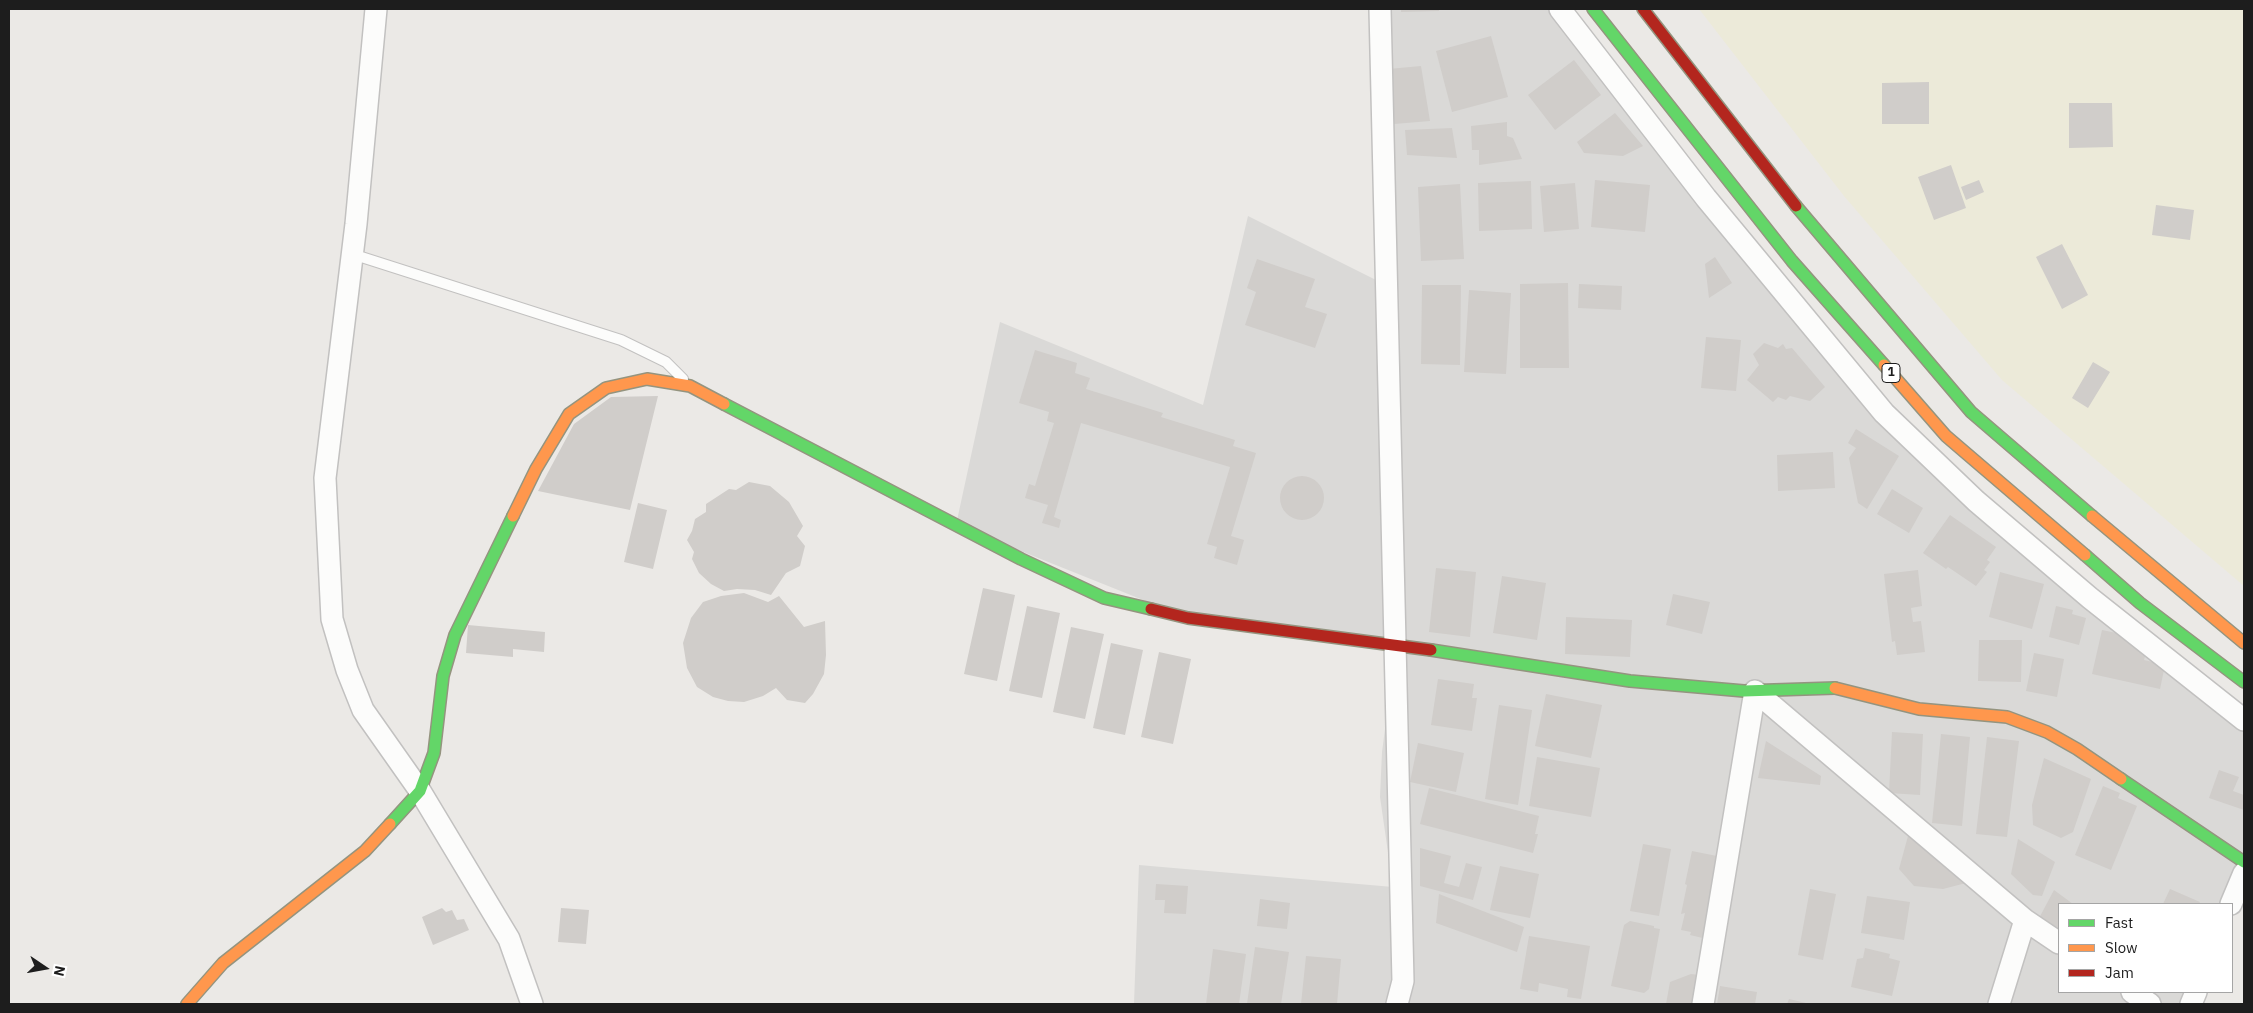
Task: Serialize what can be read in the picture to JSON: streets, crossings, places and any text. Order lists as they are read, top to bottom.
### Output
{
  "streets": {
    "street": ["1"]
  },
  "legend": ["Fast", "Slow", "Jam"],
  "north": "right"
}
